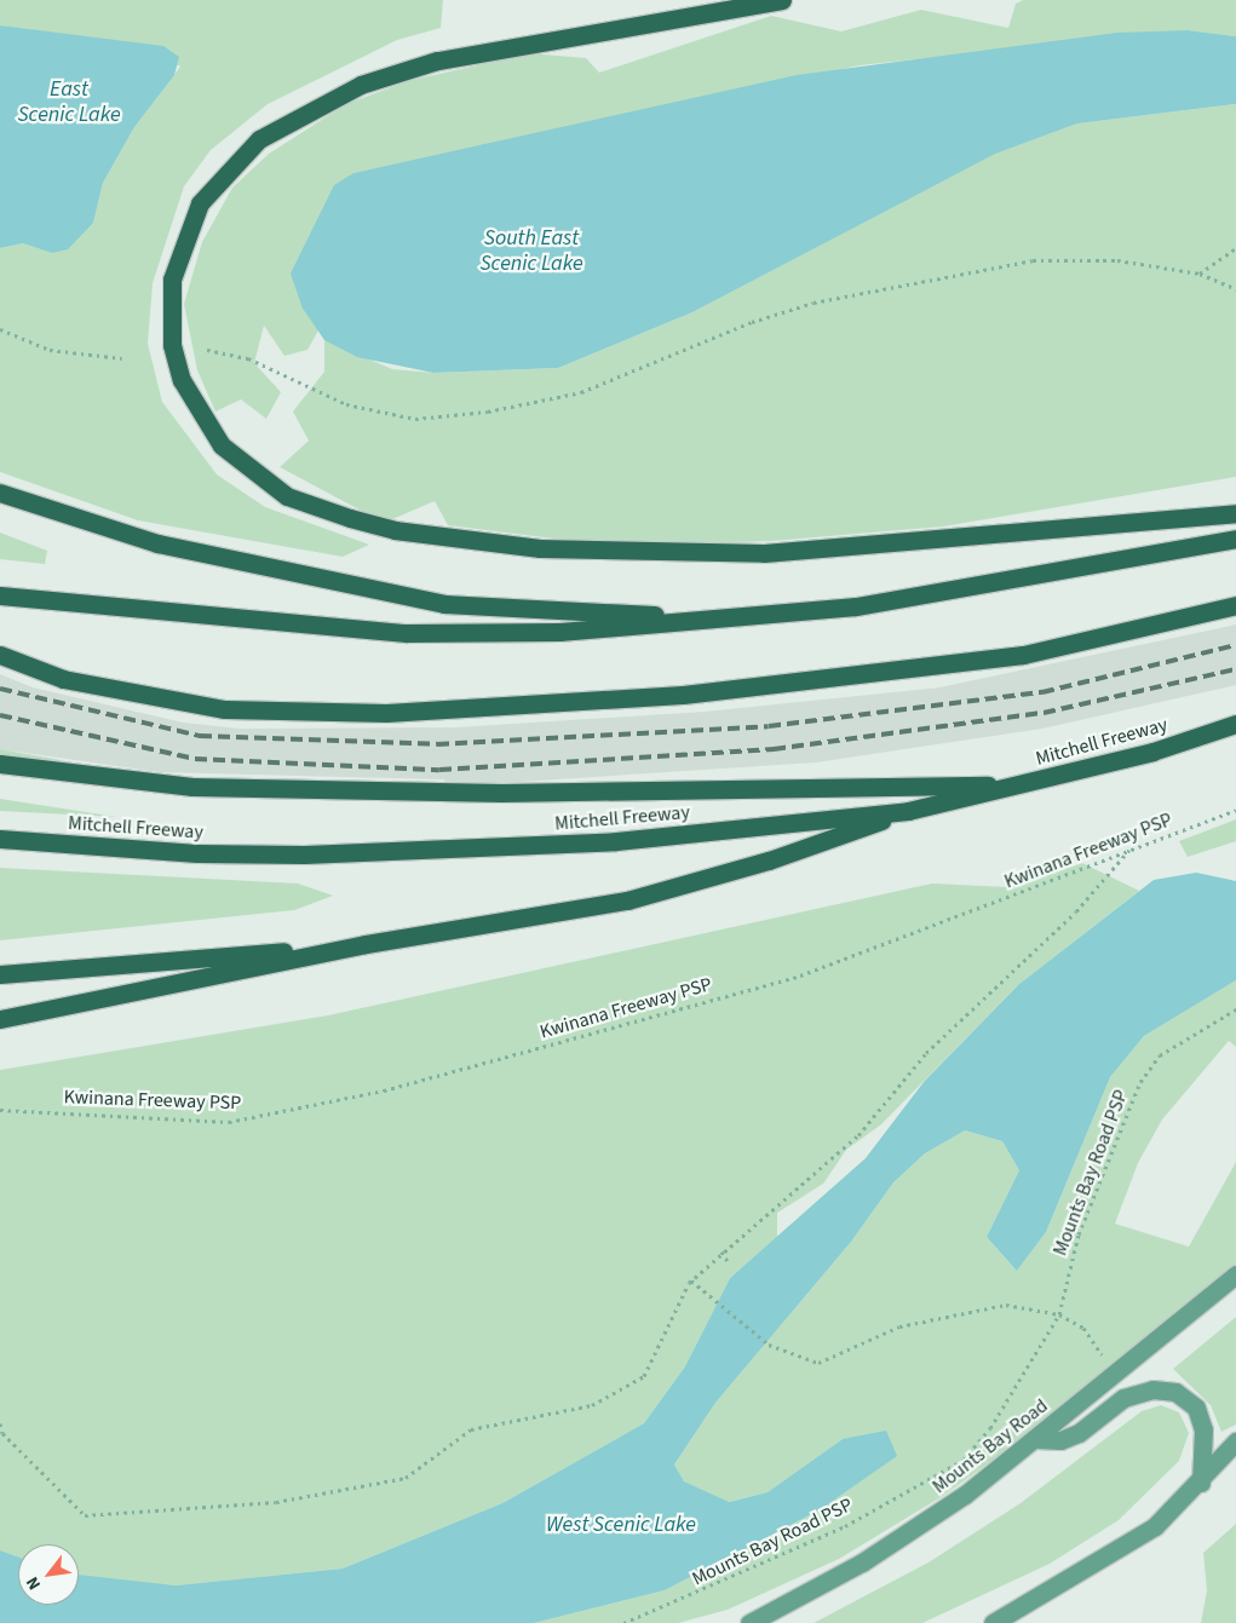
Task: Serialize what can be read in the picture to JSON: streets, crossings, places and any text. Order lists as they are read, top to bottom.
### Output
{
  "streets": {
    "highway": ["Mitchell Freeway"],
    "main road": ["Mounts Bay Road"],
    "path": ["Kwinana Freeway PSP", "Mounts Bay Road PSP"]
  },
  "water": ["East Scenic Lake", "South East Scenic Lake", "West Scenic Lake"],
  "north": "bottom left"
}
